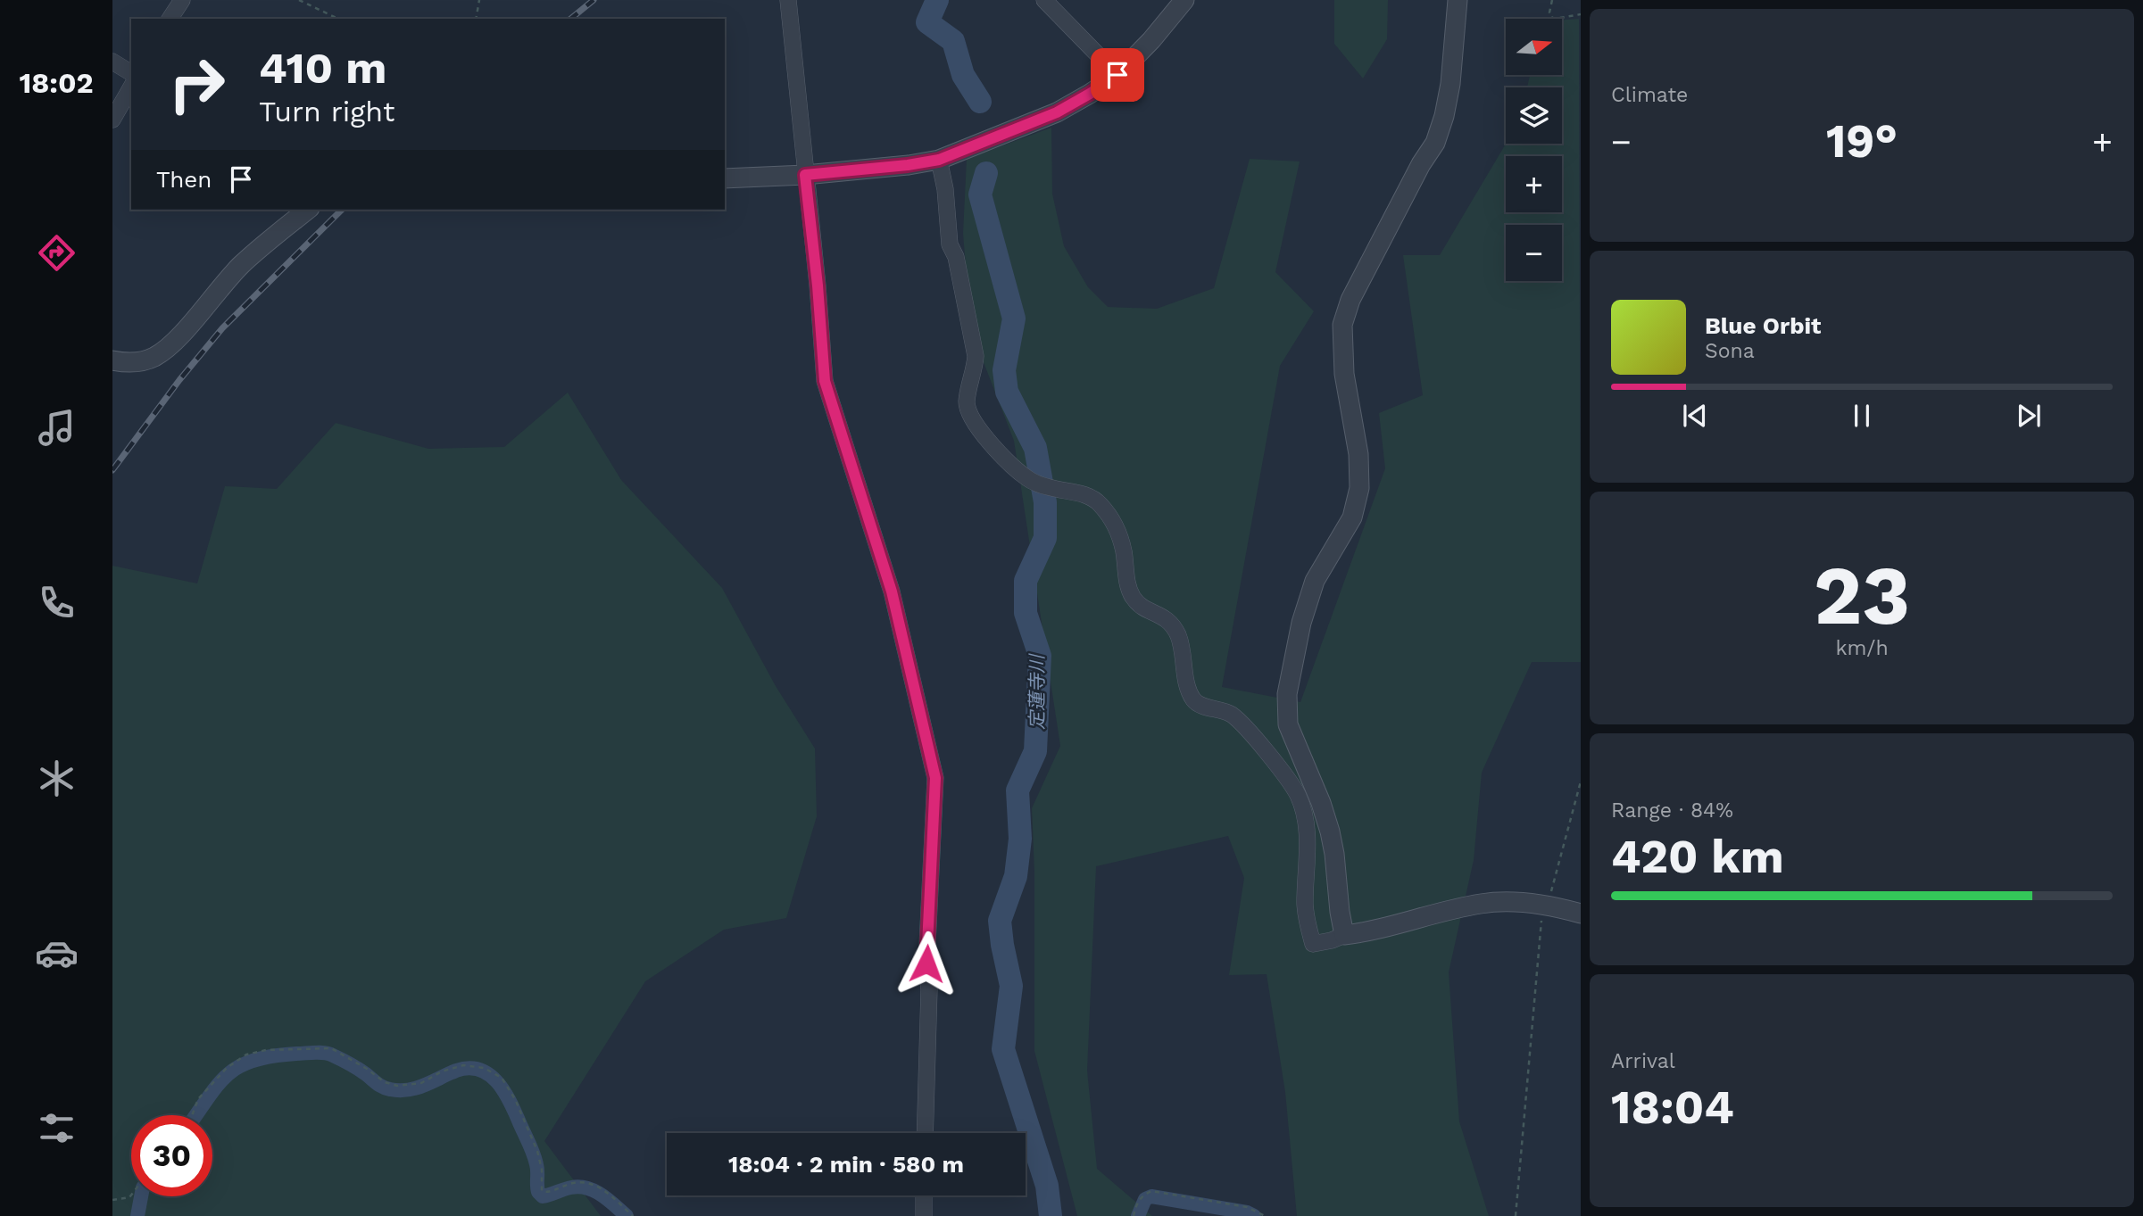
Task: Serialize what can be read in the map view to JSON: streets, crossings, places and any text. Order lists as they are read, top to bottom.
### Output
{
  "water": ["定蓮寺川"],
  "north": "right",
  "page": {
    "tabs": "18:02",
    "tile": [
      "Climate",
      ["23", "km/h"],
      ["Range · 84%", "420 km"],
      ["Arrival", "18:04"]
    ],
    "map_buttons": ["+", "−"],
    "turn": ["410 m", "Turn right"],
    "heat": ["−", "19°", "+"],
    "then": "Then",
    "song": ["Blue Orbit", "Sona"],
    "limit": "30",
    "trip": "18:04 · 2 min · 580 m"
  }
}
